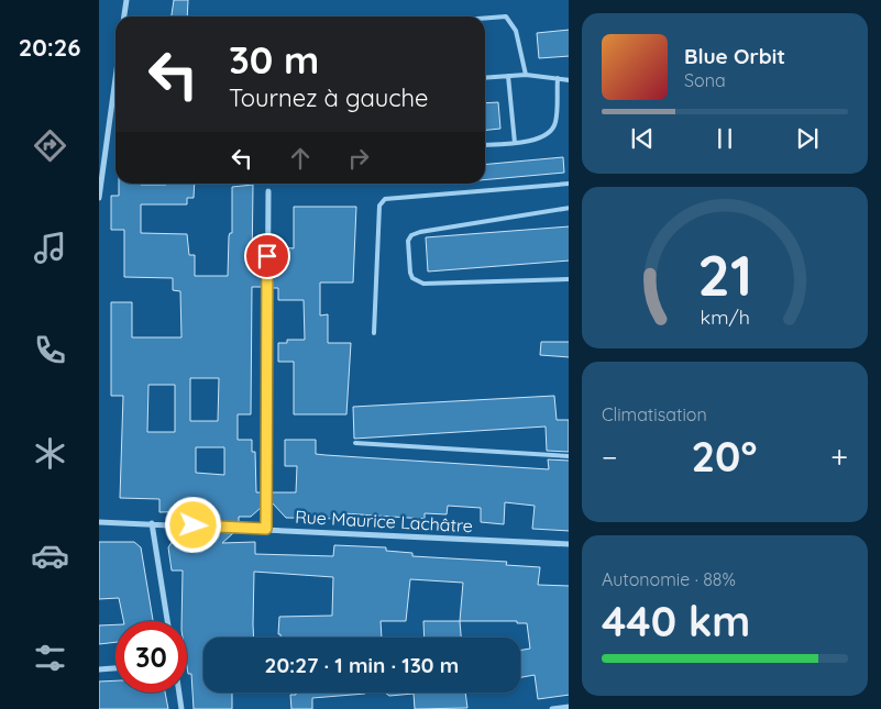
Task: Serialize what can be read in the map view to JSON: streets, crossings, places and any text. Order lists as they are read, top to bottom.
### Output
{
  "streets": {
    "street": ["Rue Maurice Lachâtre"]
  },
  "page": {
    "tabs": "20:26",
    "turn": ["30 m", "Tournez à gauche"],
    "song": ["Blue Orbit", "Sona"],
    "tile": [
      "Climatisation",
      ["Autonomie · 88%", "440 km"]
    ],
    "heat": ["−", "20°", "+"],
    "limit": "30",
    "trip": "20:27 · 1 min · 130 m",
    "gauge": ["21", "km/h"]
  }
}
